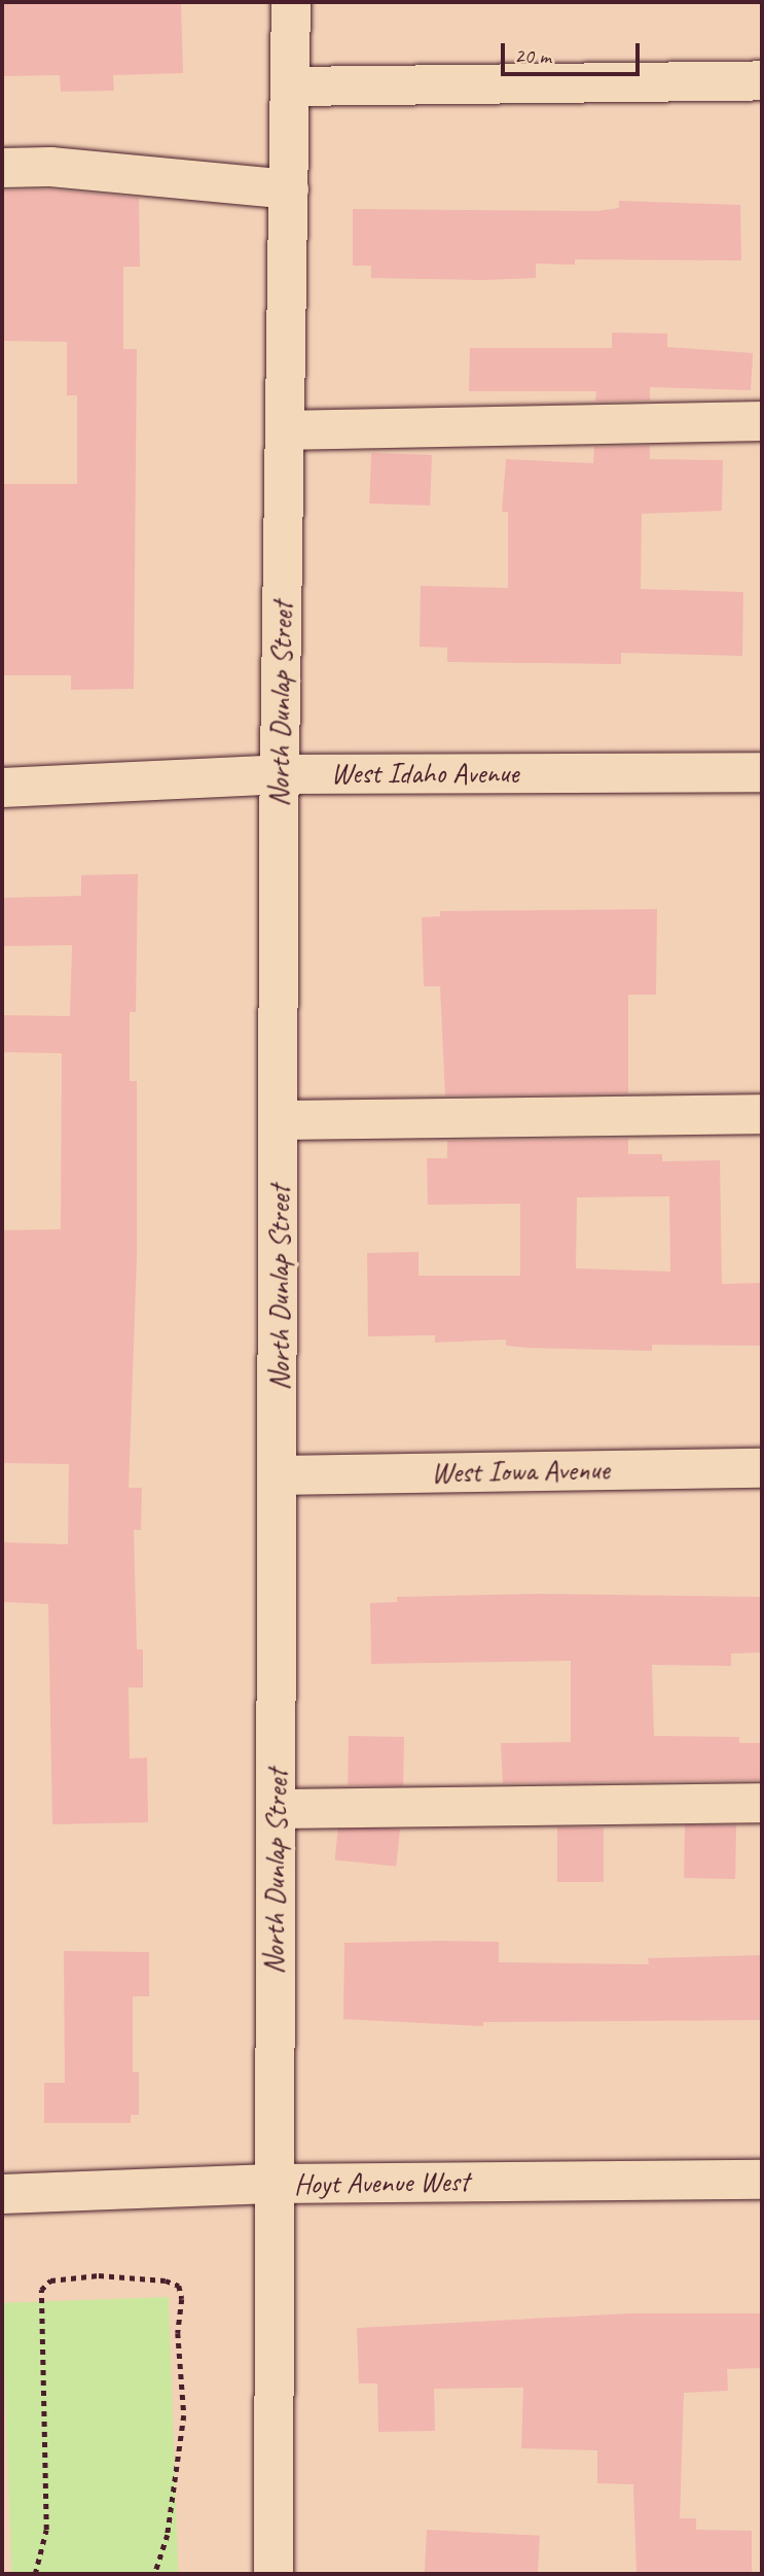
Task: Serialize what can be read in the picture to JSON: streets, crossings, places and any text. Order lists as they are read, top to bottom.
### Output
{
  "streets": {
    "street": [
      "North Dunlap Street",
      "West Idaho Avenue",
      "West Iowa Avenue",
      "Hoyt Avenue West"
    ]
  },
  "crossings": [
    ["North Dunlap Street", "West Idaho Avenue"],
    ["North Dunlap Street", "West Iowa Avenue"],
    ["North Dunlap Street", "Hoyt Avenue West"]
  ],
  "scale_bar": "20 m"
}
